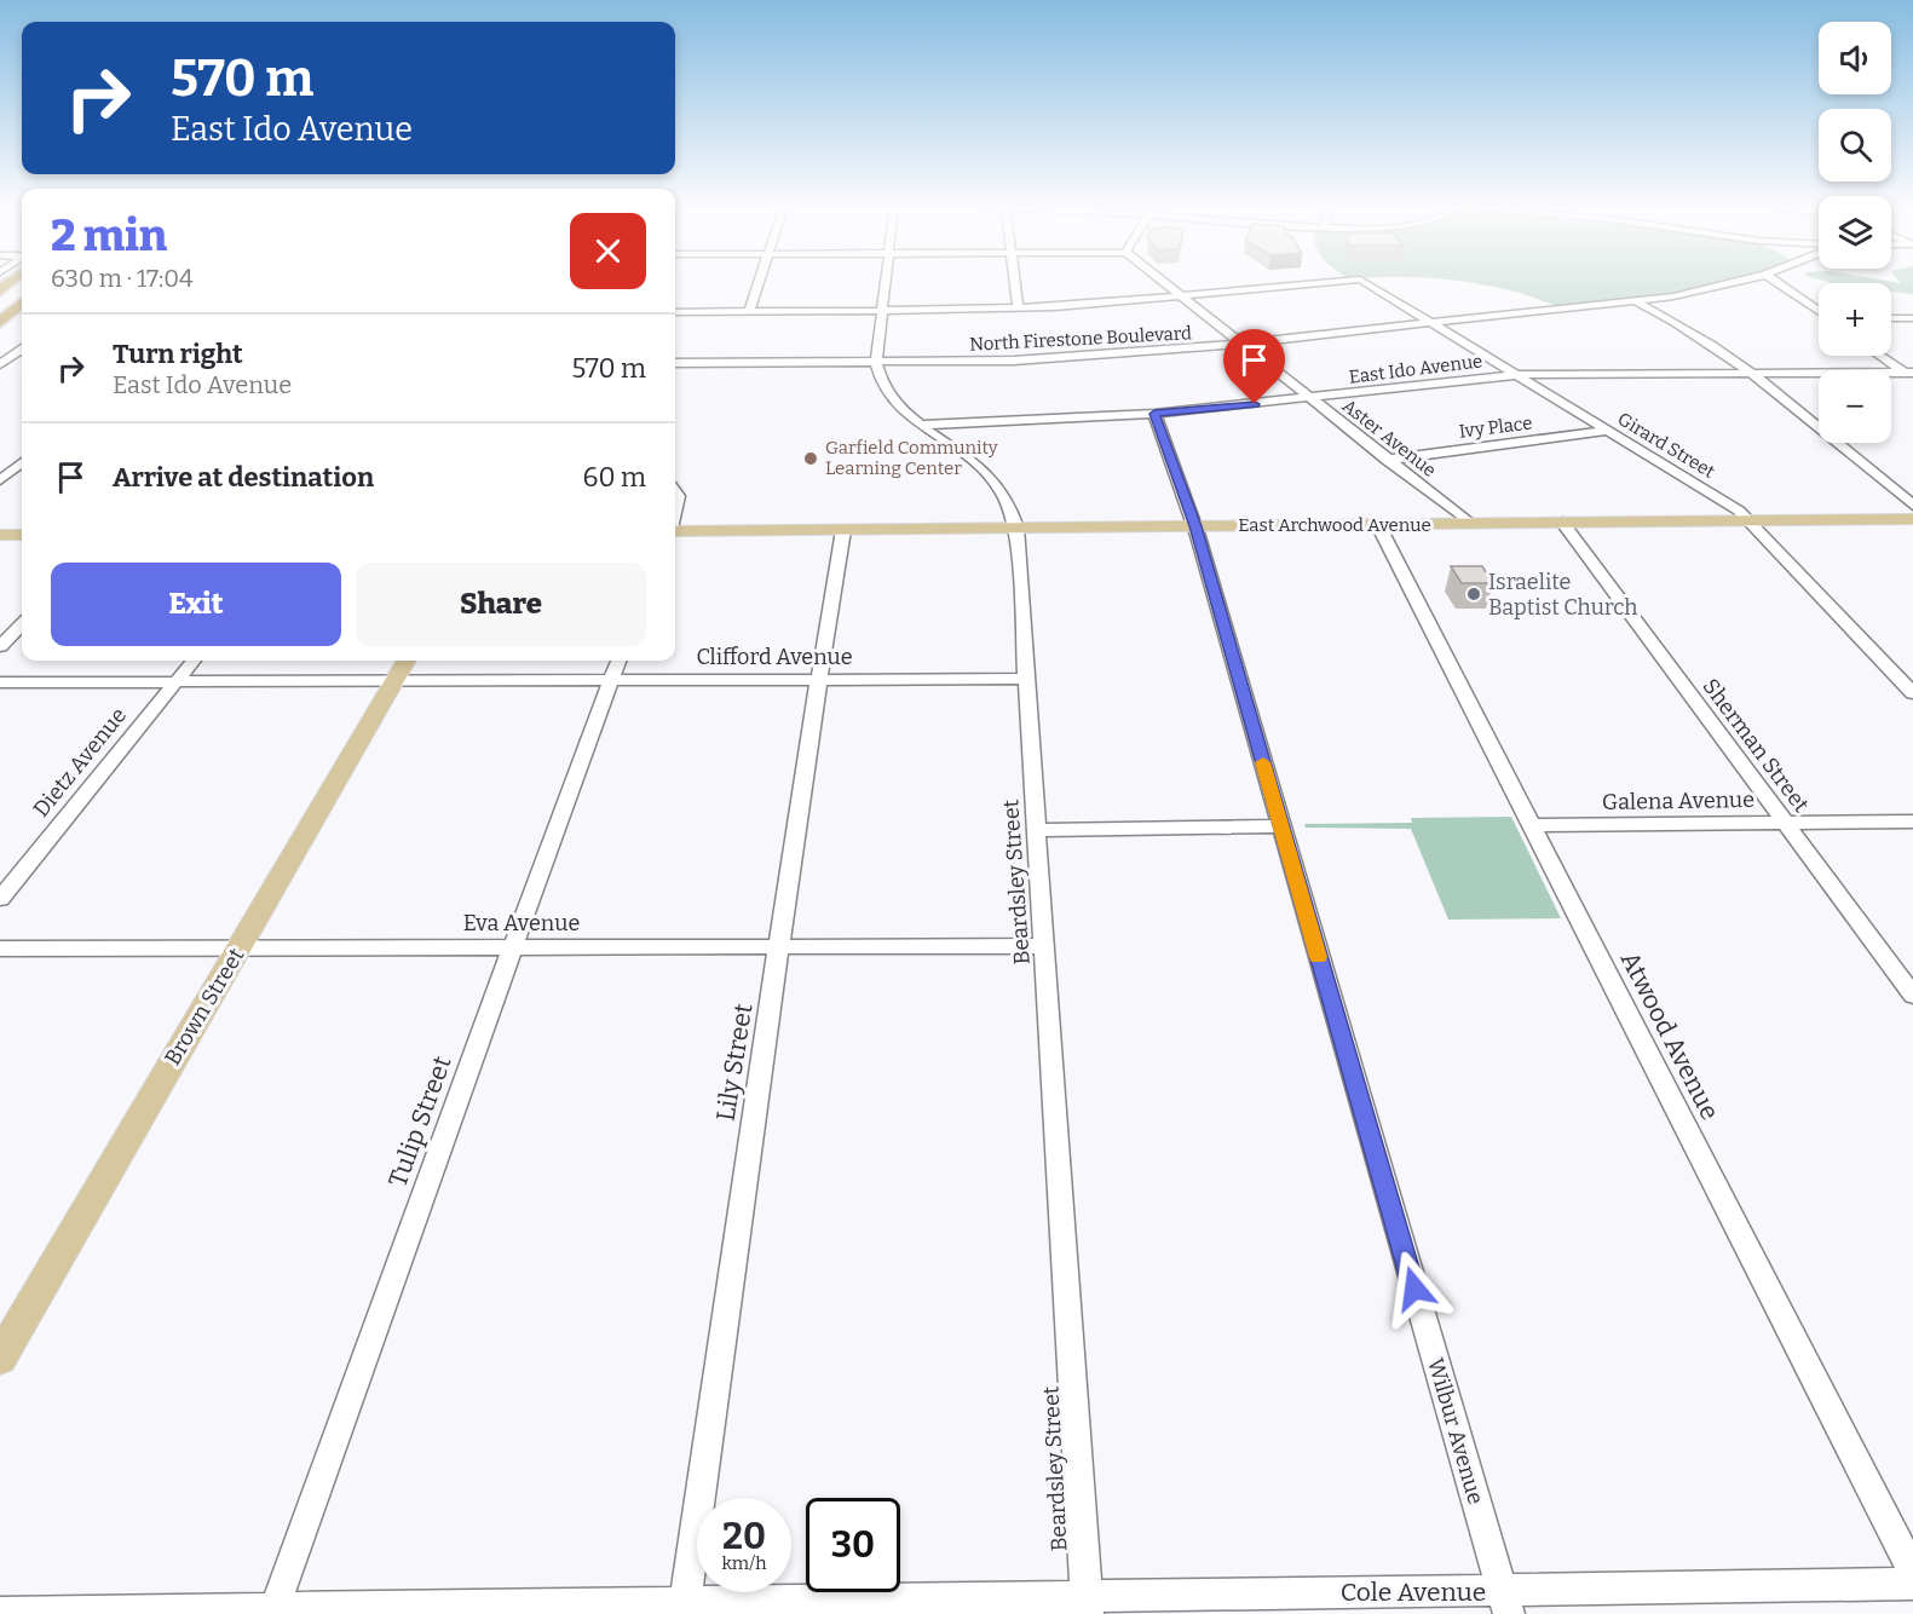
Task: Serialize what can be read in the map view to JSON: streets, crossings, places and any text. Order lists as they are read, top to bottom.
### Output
{
  "streets": {
    "main road": ["East Archwood Avenue", "Brown Street"],
    "street": [
      "North Firestone Boulevard",
      "East Ido Avenue",
      "Ivy Place",
      "Aster Avenue",
      "Girard Street",
      "Clifford Avenue",
      "Sherman Street",
      "Dietz Avenue",
      "Galena Avenue",
      "Beardsley Street",
      "Eva Avenue",
      "Atwood Avenue",
      "Lily Street",
      "Tulip Street",
      "Wilbur Avenue",
      "Cole Avenue"
    ]
  },
  "crossings": [
    ["North Firestone Boulevard", "Aster Avenue"],
    ["North Firestone Boulevard", "Girard Street"],
    ["North Firestone Boulevard", "Beardsley Street"],
    ["East Ido Avenue", "Aster Avenue"],
    ["East Ido Avenue", "Girard Street"],
    ["East Ido Avenue", "Beardsley Street"],
    ["East Ido Avenue", "Wilbur Avenue"],
    ["Ivy Place", "Aster Avenue"],
    ["Ivy Place", "Girard Street"],
    ["Aster Avenue", "Girard Street"],
    ["Aster Avenue", "East Archwood Avenue"],
    ["Girard Street", "East Archwood Avenue"],
    ["East Archwood Avenue", "Sherman Street"],
    ["East Archwood Avenue", "Beardsley Street"],
    ["East Archwood Avenue", "Atwood Avenue"],
    ["East Archwood Avenue", "Lily Street"],
    ["East Archwood Avenue", "Wilbur Avenue"],
    ["Clifford Avenue", "Dietz Avenue"],
    ["Clifford Avenue", "Beardsley Street"],
    ["Clifford Avenue", "Brown Street"],
    ["Clifford Avenue", "Lily Street"],
    ["Clifford Avenue", "Tulip Street"],
    ["Sherman Street", "Galena Avenue"],
    ["Galena Avenue", "Atwood Avenue"],
    ["Beardsley Street", "Eva Avenue"],
    ["Beardsley Street", "Cole Avenue"],
    ["Eva Avenue", "Brown Street"],
    ["Eva Avenue", "Lily Street"],
    ["Eva Avenue", "Tulip Street"],
    ["Lily Street", "Cole Avenue"],
    ["Tulip Street", "Cole Avenue"],
    ["Wilbur Avenue", "Cole Avenue"]
  ],
  "places": ["Garfield Community Learning Center", "Israelite Baptist Church"],
  "page": {
    "map_buttons": ["+", "−"],
    "turn": ["570 m", "East Ido Avenue"],
    "heading": ["2 min", "630 m · 17:04"],
    "list": [
      {
        "name": "Turn right",
        "note": "East Ido Avenue",
        "value": "570 m"
      },
      {
        "name": "Arrive at destination",
        "value": "60 m"
      }
    ],
    "buttons": ["Exit", "Share"],
    "speed": "20 km/h",
    "limit": "30"
  }
}
